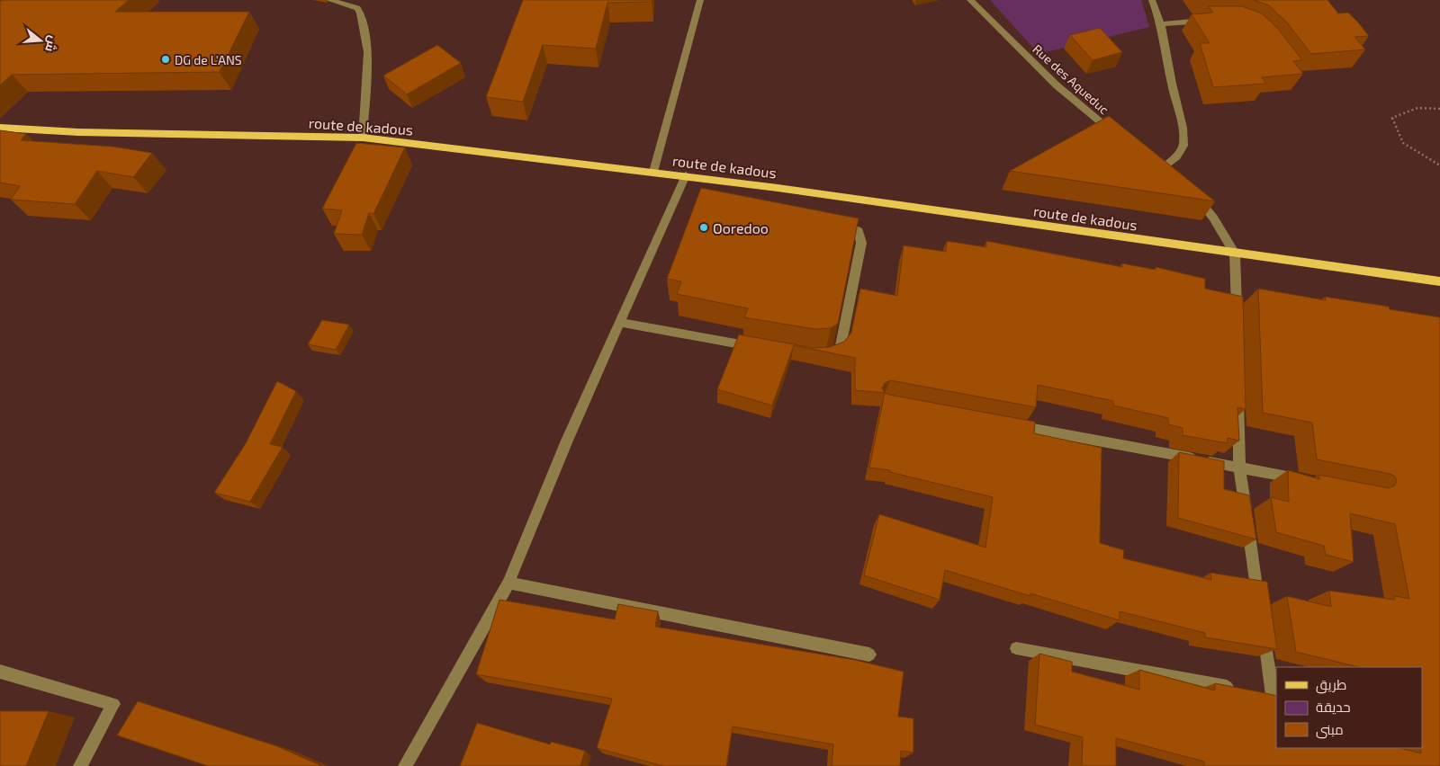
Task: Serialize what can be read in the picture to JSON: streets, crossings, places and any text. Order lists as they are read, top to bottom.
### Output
{
  "streets": {
    "main road": ["route de kadous"],
    "street": ["Rue des Aqueduc"]
  },
  "places": ["DG de L'ANS", "Ooredoo"],
  "legend": ["طريق", "حديقة", "مبنى"],
  "north": "right"
}
